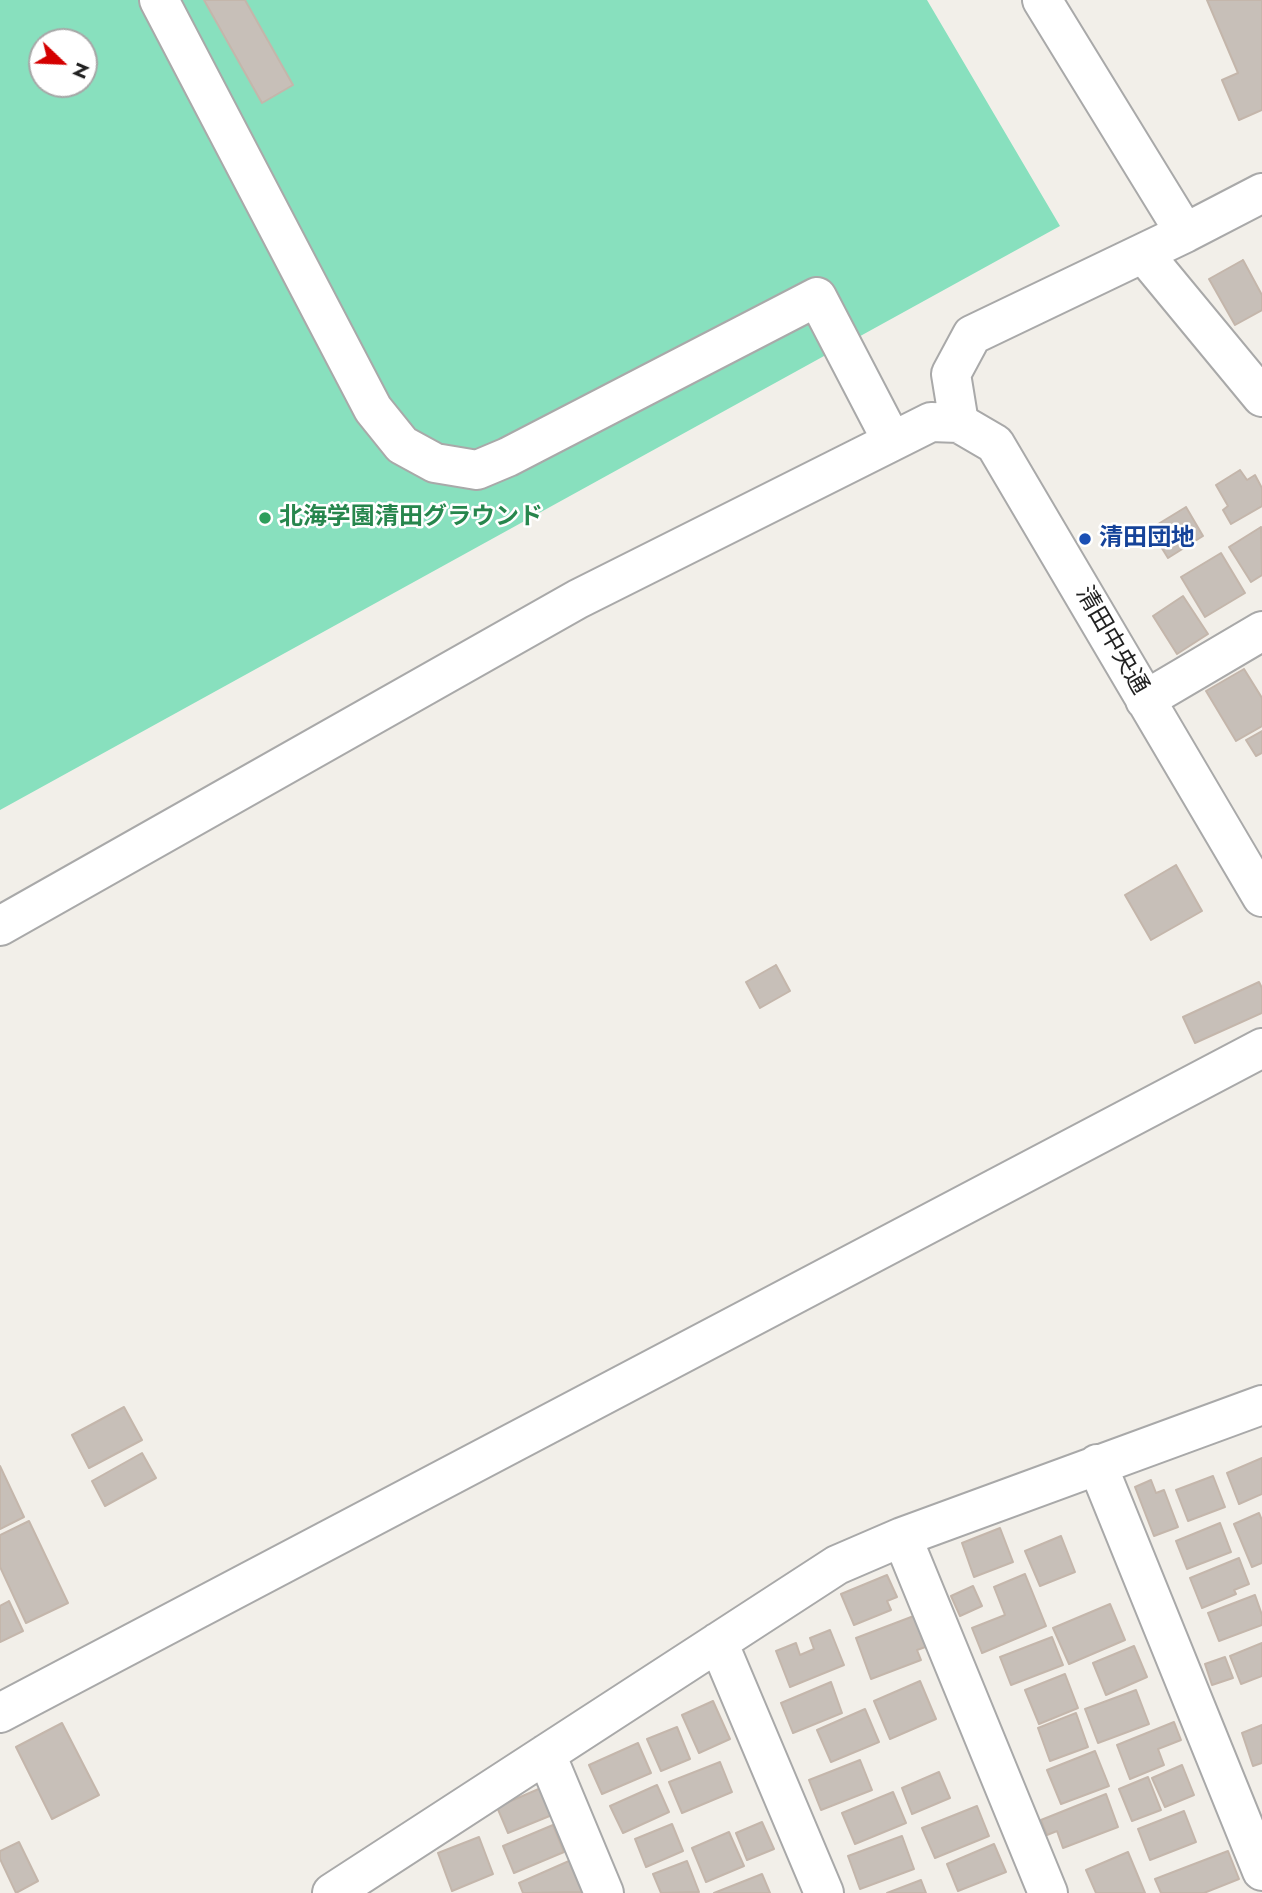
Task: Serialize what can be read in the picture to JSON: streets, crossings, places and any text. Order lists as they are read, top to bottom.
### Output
{
  "streets": {
    "street": ["清田中央通"]
  },
  "places": ["北海学園清田グラウンド", "清田団地"],
  "north": "bottom right"
}
